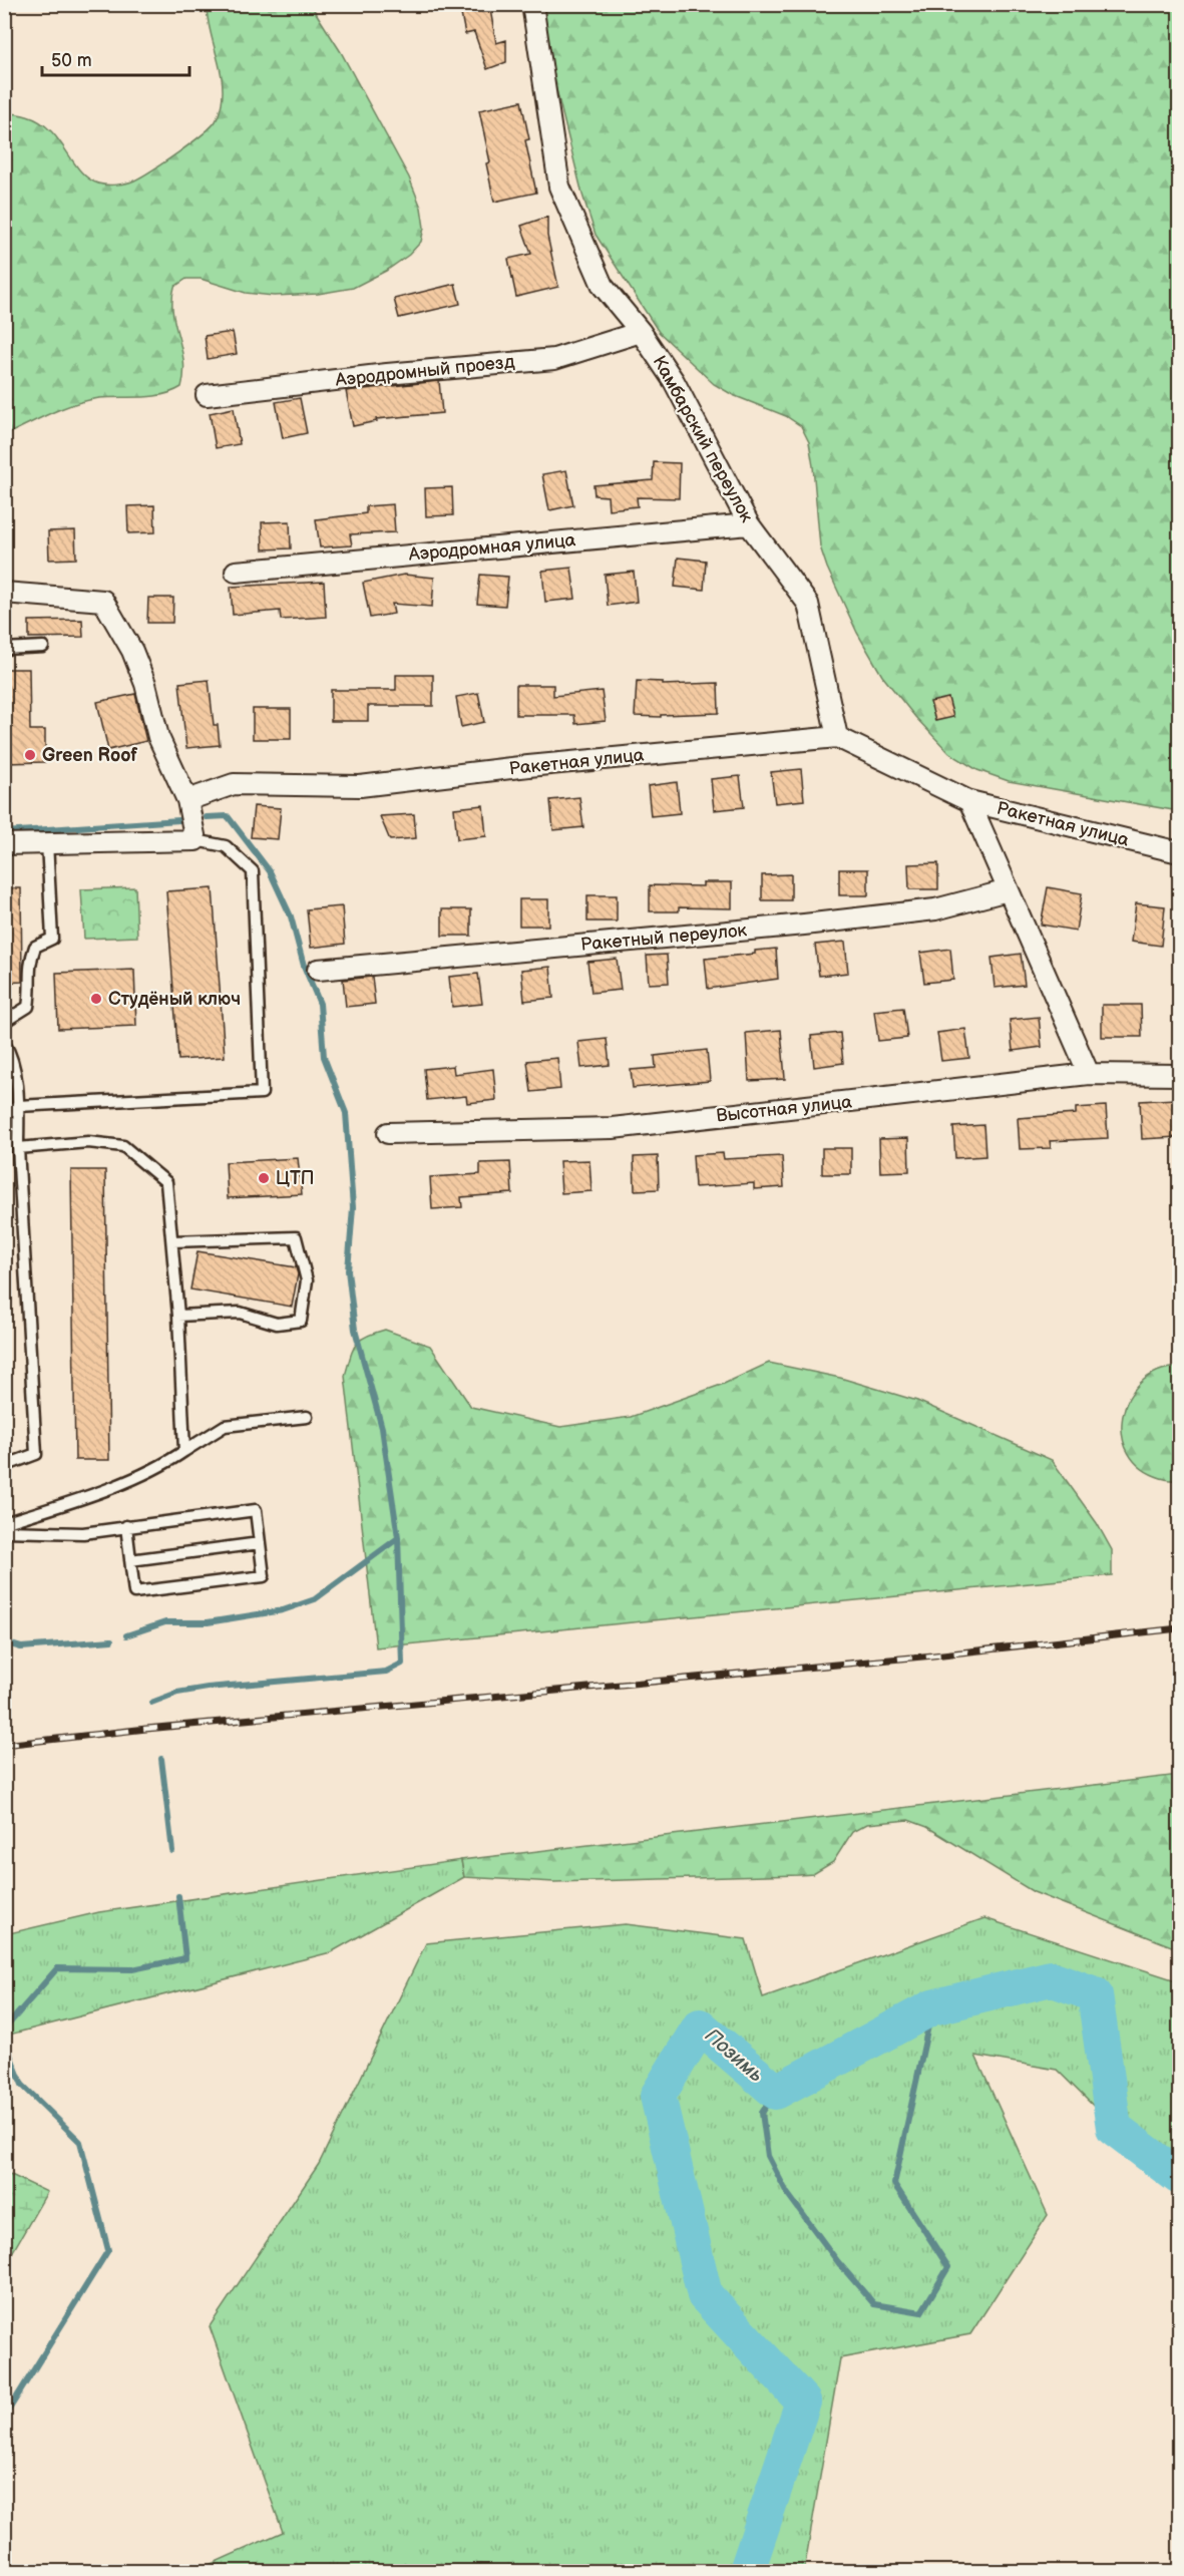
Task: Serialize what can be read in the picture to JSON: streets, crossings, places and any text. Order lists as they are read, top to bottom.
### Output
{
  "streets": {
    "street": [
      "Аэродромный проезд",
      "Камбарский переулок",
      "Аэродромная улица",
      "Ракетная улица",
      "Ракетный переулок",
      "Высотная улица"
    ]
  },
  "crossings": [
    ["Аэродромный проезд", "Камбарский переулок"],
    ["Камбарский переулок", "Аэродромная улица"],
    ["Камбарский переулок", "Ракетная улица"]
  ],
  "water": ["Позимь"],
  "places": ["Green Roof", "Студёный ключ", "ЦТП"],
  "scale_bar": "50 m"
}
